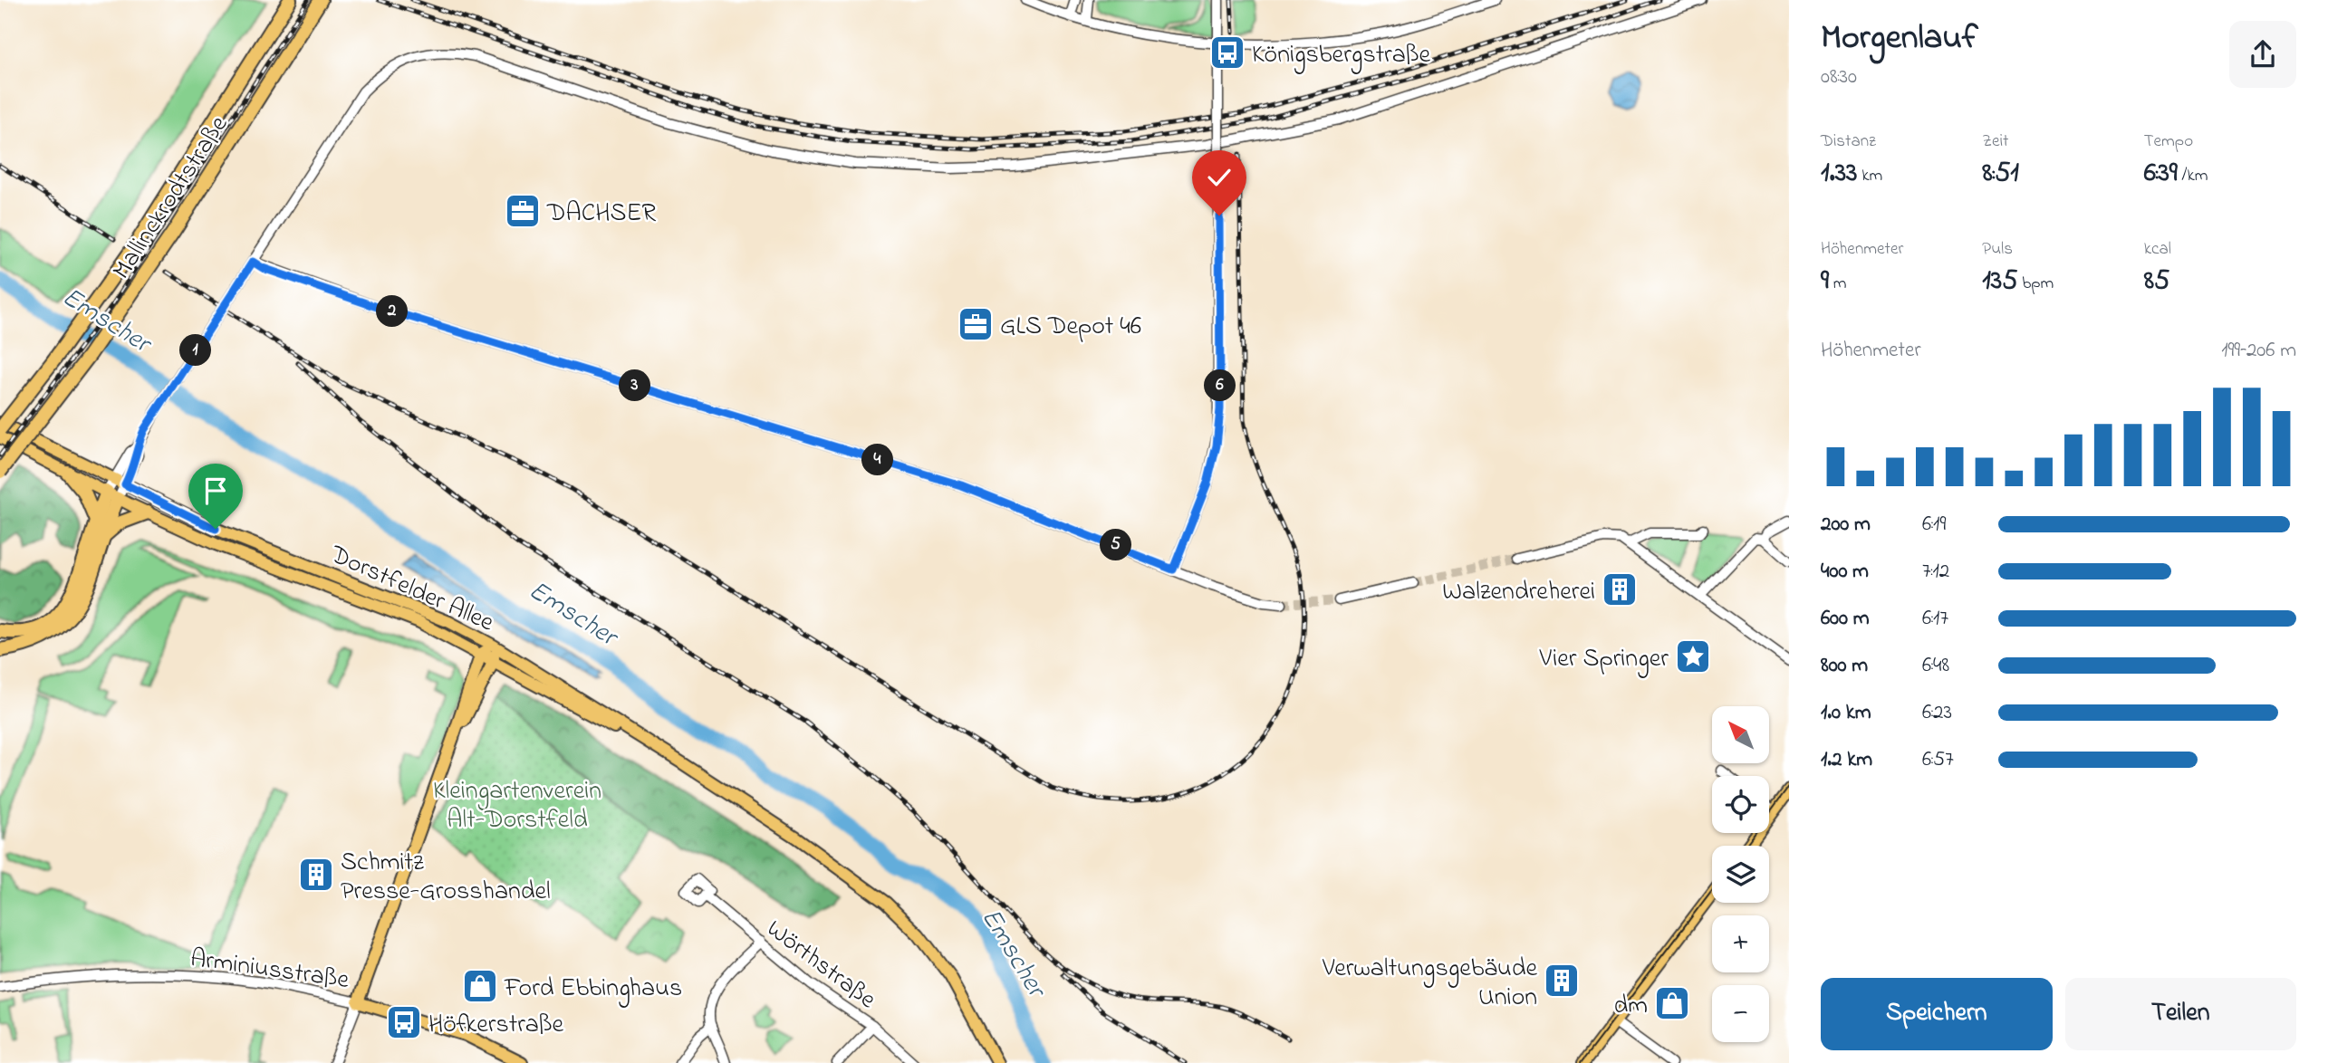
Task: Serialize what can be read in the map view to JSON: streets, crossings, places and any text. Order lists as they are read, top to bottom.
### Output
{
  "streets": {
    "highway": ["Mallinckrodtstraße"],
    "main road": ["Dorstfelder Allee", "Arminiusstraße"],
    "street": ["Wörthstraße"]
  },
  "water": ["Emscher"],
  "parks": ["Kleingartenverein Alt-Dorstfeld"],
  "places": {
    "bus stop": ["Königsbergstraße", "Höfkerstraße"],
    "office": ["DACHSER", "GLS Depot 46"],
    "building": ["Walzendreherei", "Schmitz Presse-Grosshandel", "Verwaltungsgebäude Union"],
    "place": ["Vier Springer"],
    "shop": ["Ford Ebbinghaus", "dm"]
  },
  "north": "top left",
  "page": {
    "heading": ["Morgenlauf", "08:30"],
    "stats": [
      ["Distanz", "1.33 km"],
      ["Zeit", "8:51"],
      ["Tempo", "6:39 /km"],
      ["Höhenmeter", "9 m"],
      ["Puls", "135 bpm"],
      ["kcal", "85"]
    ],
    "pins": [
      "2",
      "1",
      "3",
      "6",
      "4",
      "5"
    ],
    "chart": ["Höhenmeter", "199–206 m"],
    "list": [
      {
        "name": "200 m",
        "note": "6:19"
      },
      {
        "name": "400 m",
        "note": "7:12"
      },
      {
        "name": "600 m",
        "note": "6:17"
      },
      {
        "name": "800 m",
        "note": "6:48"
      },
      {
        "name": "1.0 km",
        "note": "6:23"
      },
      {
        "name": "1.2 km",
        "note": "6:57"
      }
    ],
    "map_buttons": ["+", "−"],
    "buttons": ["Speichern", "Teilen"]
  }
}
